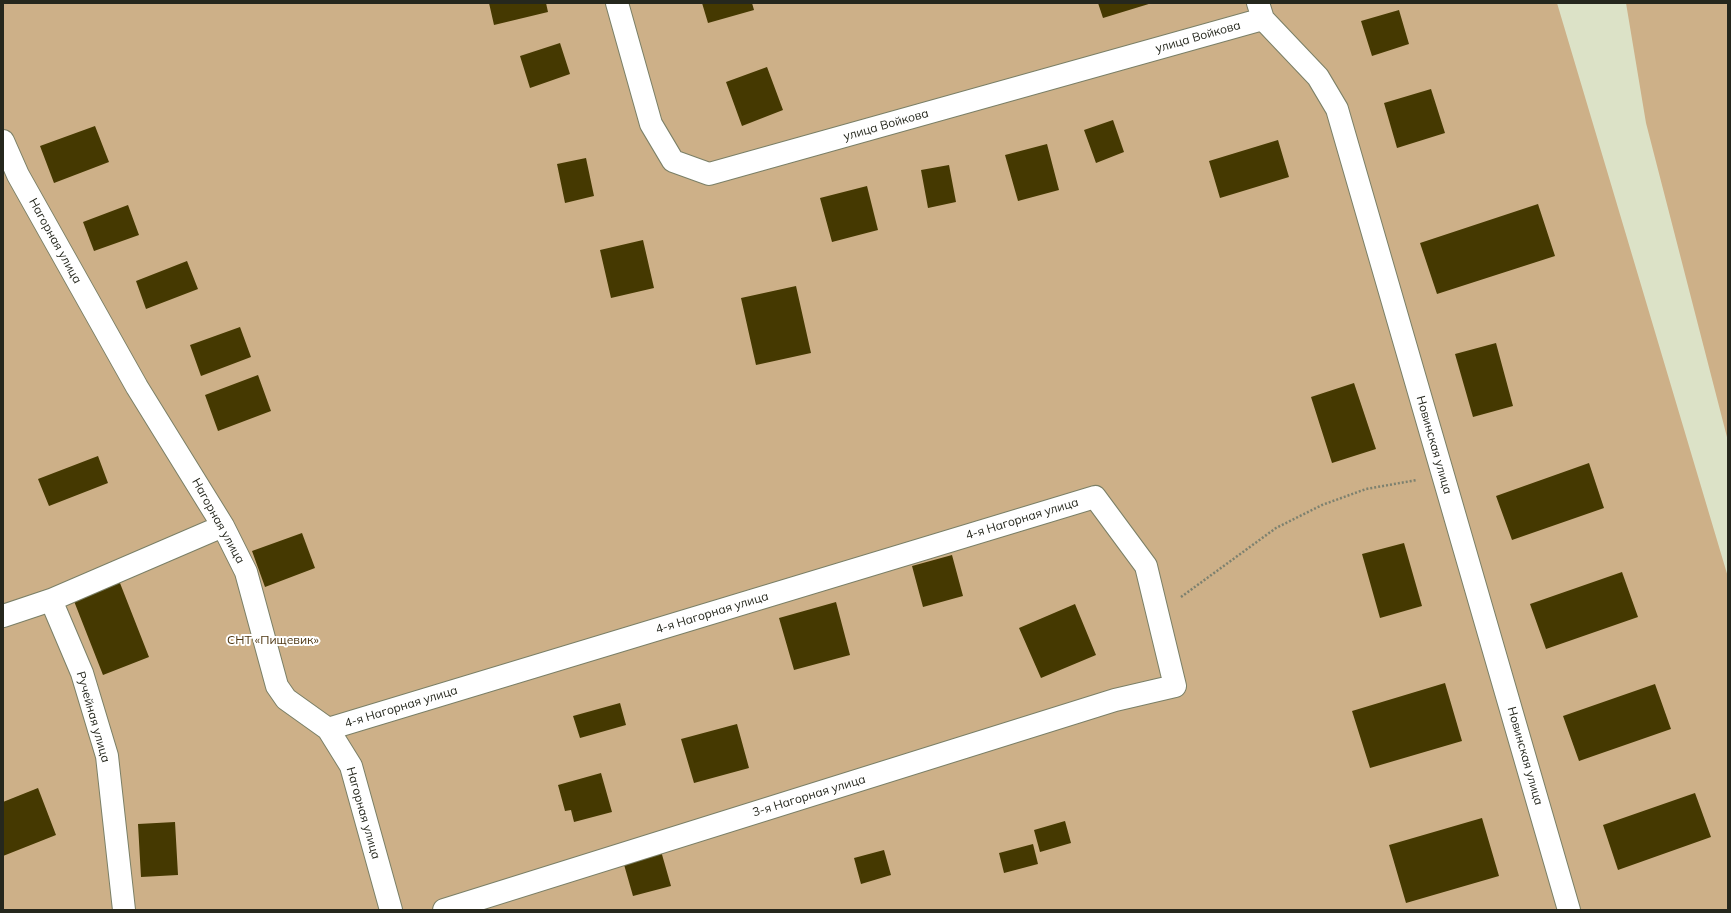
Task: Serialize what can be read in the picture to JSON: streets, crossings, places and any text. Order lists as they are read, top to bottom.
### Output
{
  "streets": {
    "street": [
      "улица Войкова",
      "Нагорная улица",
      "Новинская улица",
      "4-я Нагорная улица",
      "Ручейная улица",
      "3-я Нагорная улица"
    ]
  },
  "crossings": [
    ["улица Войкова", "Новинская улица"],
    ["Нагорная улица", "4-я Нагорная улица"],
    ["4-я Нагорная улица", "3-я Нагорная улица"]
  ],
  "parks": ["СНТ «Пищевик»"]
}
